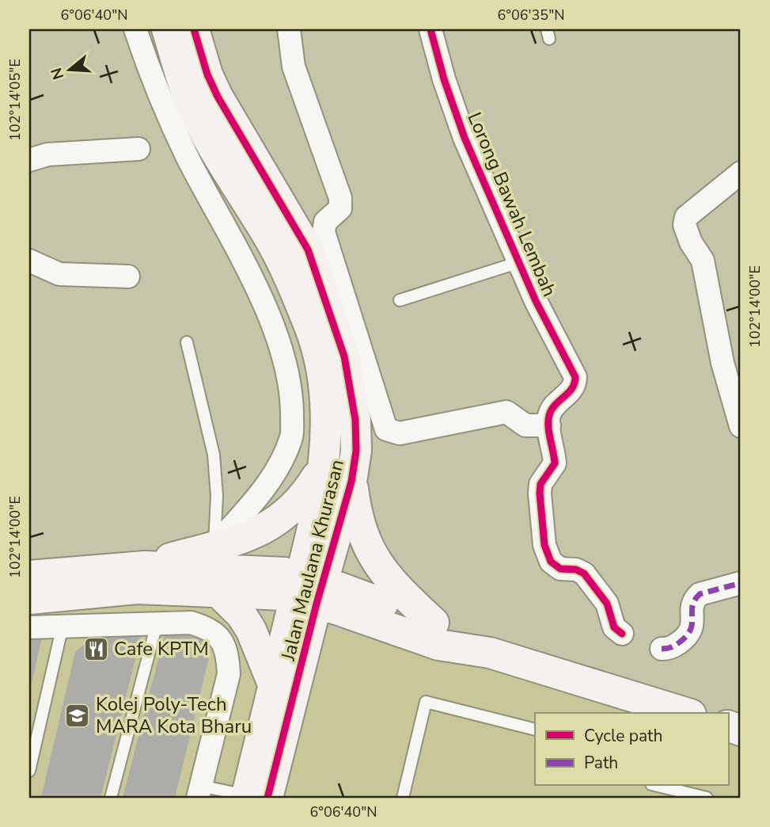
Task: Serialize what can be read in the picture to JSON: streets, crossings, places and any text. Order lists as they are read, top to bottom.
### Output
{
  "streets": {
    "street": ["Lorong Bawah Lembah", "Jalan Maulana Khurasan"]
  },
  "places": {
    "restaurant": ["Cafe KPTM"],
    "school or university": ["Kolej Poly-Tech MARA Kota Bharu"]
  },
  "legend": ["Cycle path", "Path"],
  "north": "left",
  "coordinates": [
    "6°06'40\"N",
    "6°06'35\"N",
    "102°14'05\"E",
    "102°14'00\"E"
  ]
}
